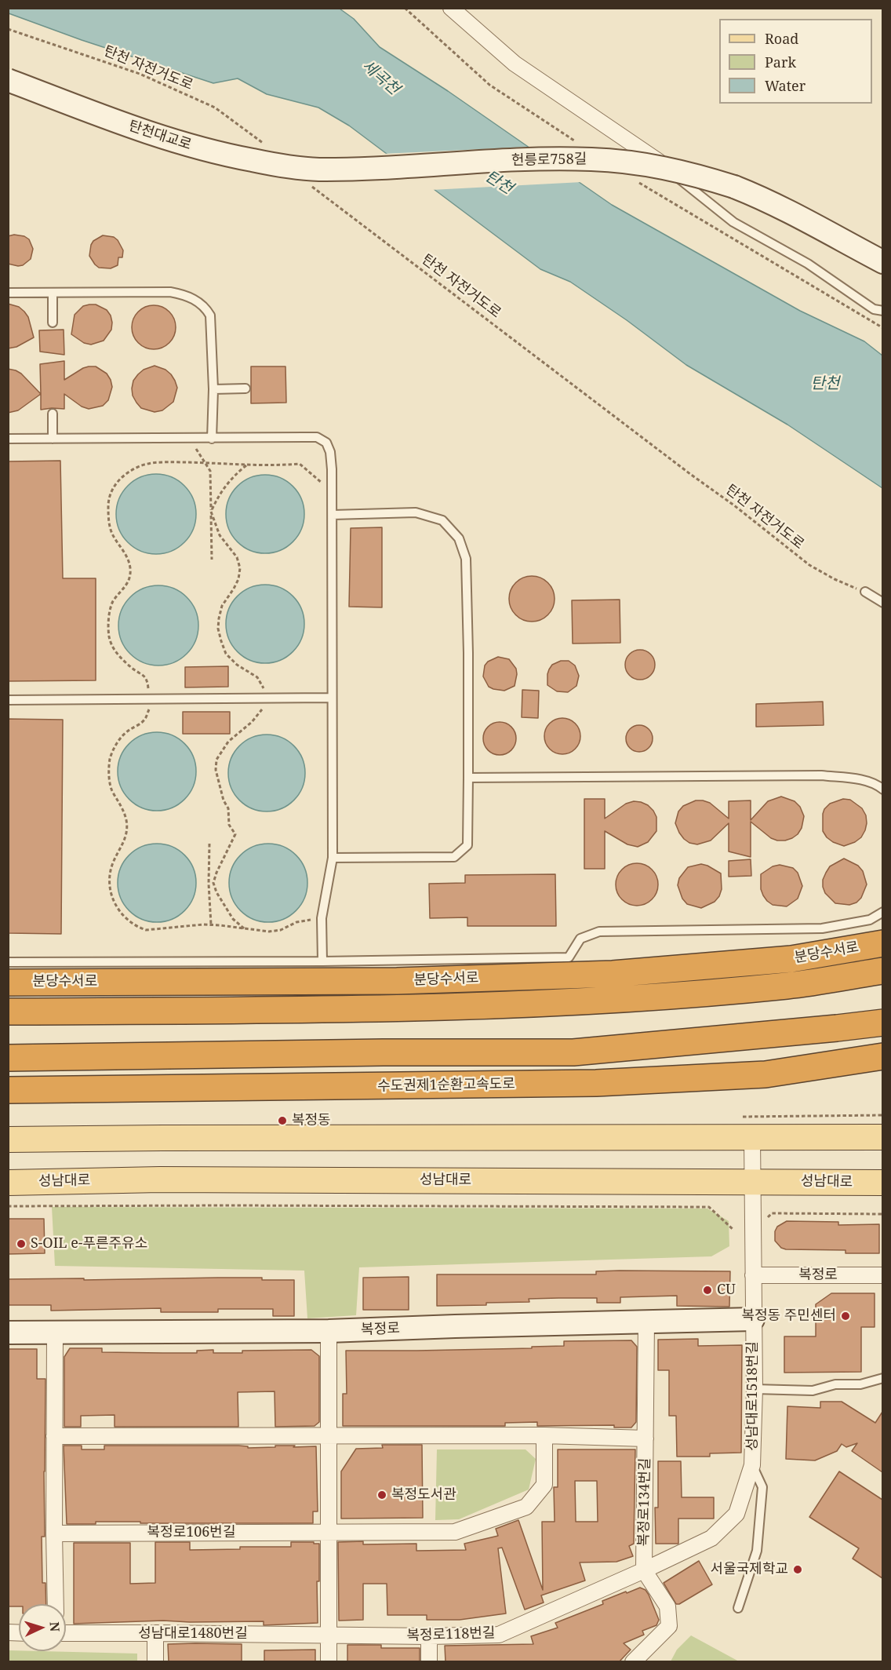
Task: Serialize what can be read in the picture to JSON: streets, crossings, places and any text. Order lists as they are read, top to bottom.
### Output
{
  "streets": {
    "highway": ["분당수서로", "수도권제1순환고속도로"],
    "main road": ["성남대로"],
    "street": [
      "탄천대교로",
      "헌릉로758길",
      "복정로",
      "성남대로1518번길",
      "복정로134번길",
      "복정로106번길",
      "성남대로1480번길",
      "복정로118번길"
    ],
    "path": ["탄천 자전거도로"]
  },
  "crossings": [
    ["탄천 자전거도로", "탄천대교로"],
    ["탄천 자전거도로", "헌릉로758길"],
    ["탄천대교로", "헌릉로758길"],
    ["성남대로", "성남대로1518번길"],
    ["복정로", "성남대로1518번길"],
    ["복정로", "복정로134번길"],
    ["성남대로1518번길", "복정로134번길"],
    ["성남대로1518번길", "복정로118번길"],
    ["복정로134번길", "복정로118번길"],
    ["성남대로1480번길", "복정로118번길"]
  ],
  "water": ["세곡천", "탄천"],
  "places": [
    "복정동",
    "S-OIL e-푸른주유소",
    "CU",
    "복정동 주민센터",
    "복정도서관",
    "서울국제학교"
  ],
  "legend": ["Road", "Park", "Water"],
  "north": "right"
}
